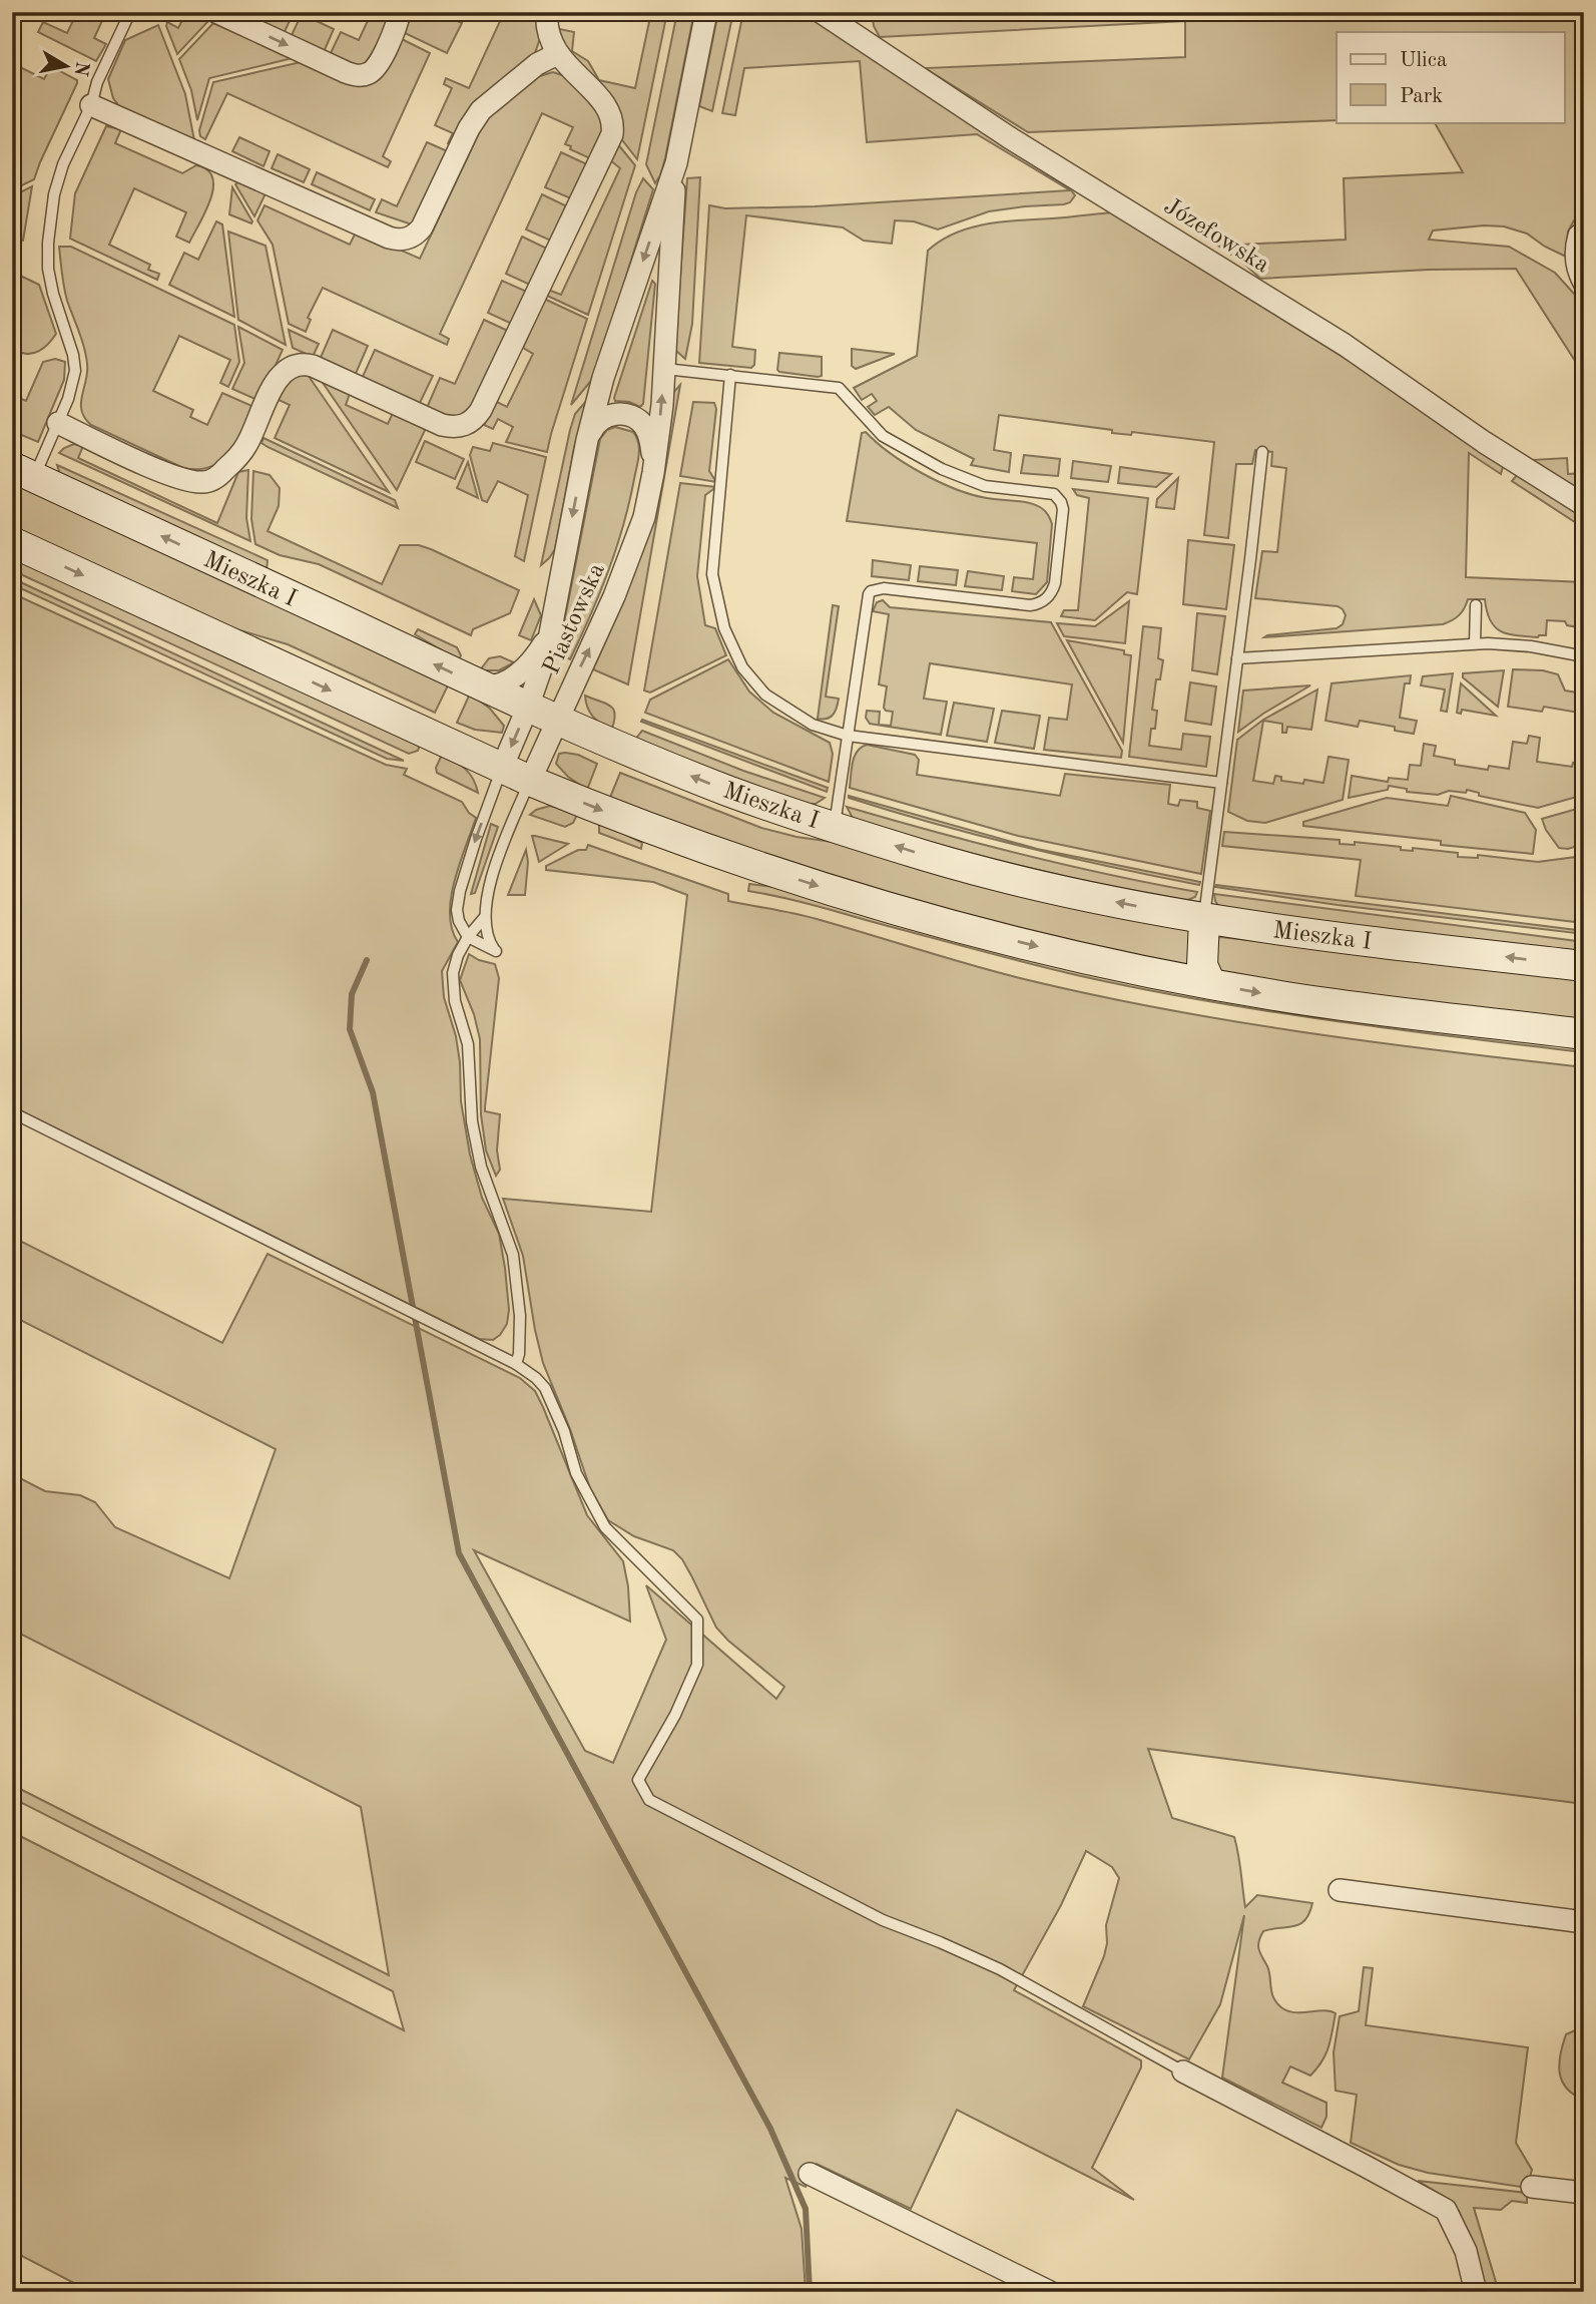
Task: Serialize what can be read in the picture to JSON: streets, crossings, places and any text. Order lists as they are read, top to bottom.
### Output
{
  "streets": {
    "street": ["Józefowska", "Mieszka I", "Piastowska"]
  },
  "crossings": [
    ["Mieszka I", "Piastowska"]
  ],
  "legend": ["Ulica", "Park"],
  "north": "right"
}
